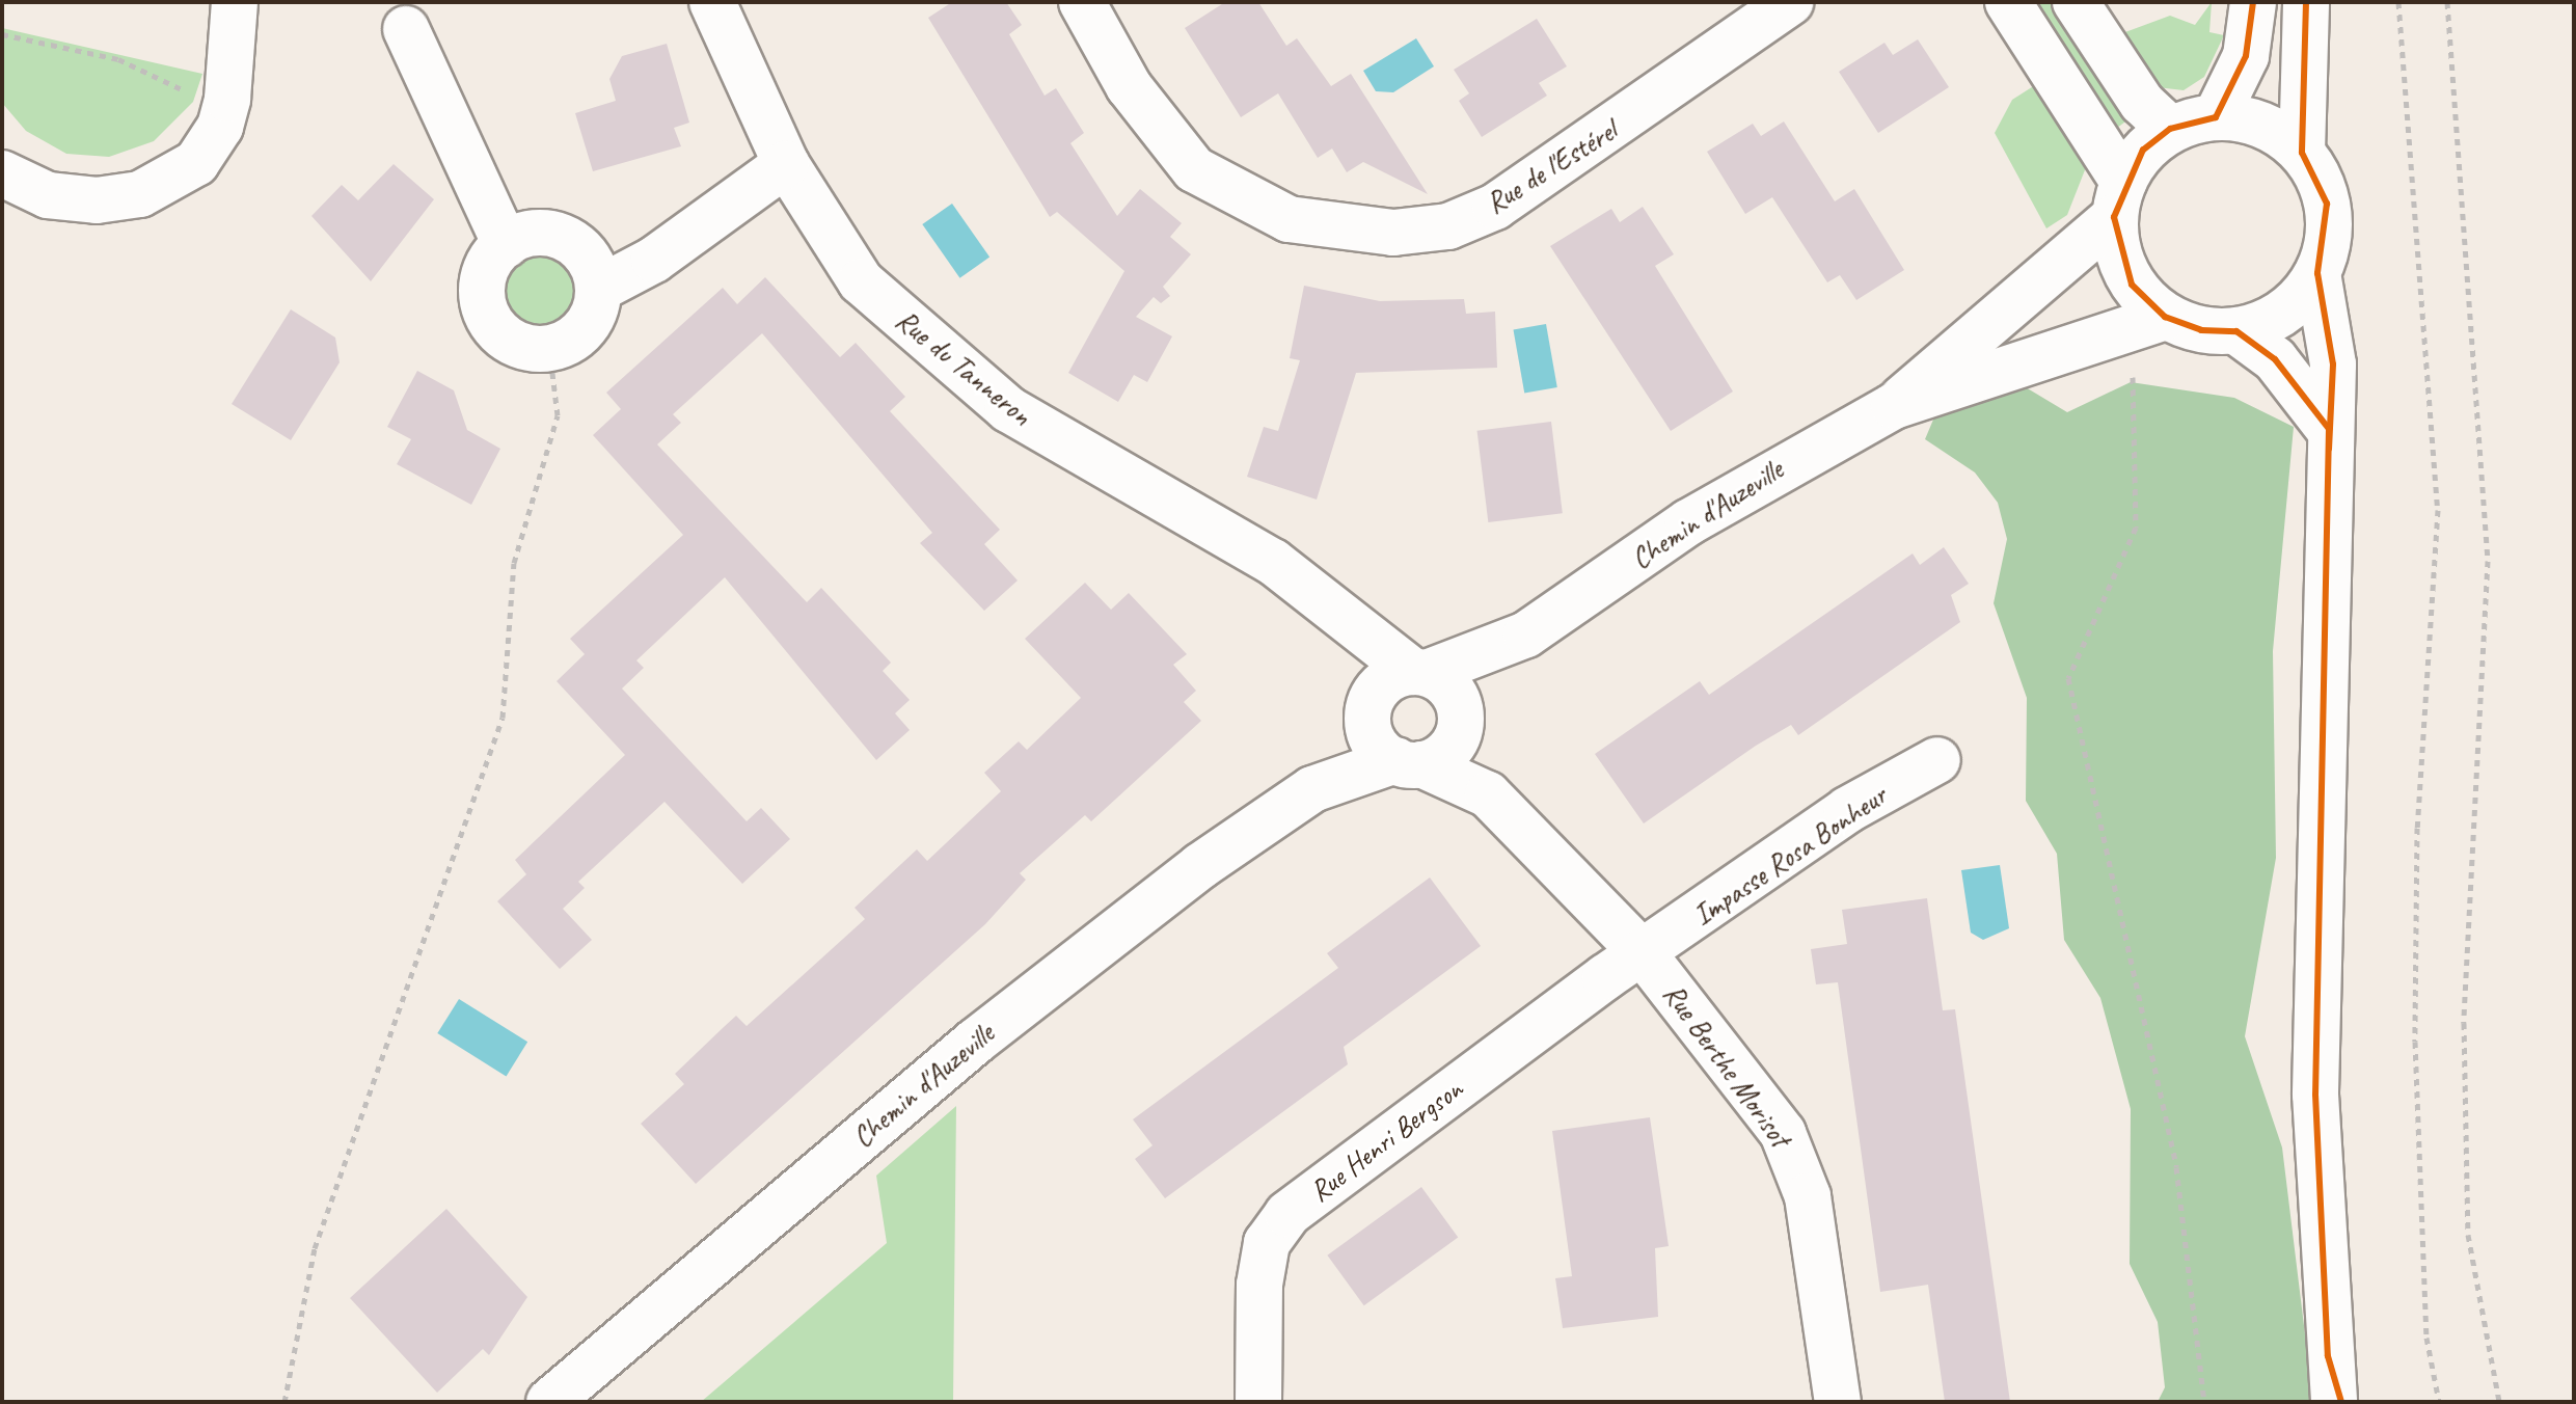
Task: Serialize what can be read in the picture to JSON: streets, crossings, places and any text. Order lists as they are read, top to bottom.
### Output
{
  "streets": {
    "street": [
      "Rue de l'Estérel",
      "Rue du Tanneron",
      "Chemin d'Auzeville",
      "Impasse Rosa Bonheur",
      "Rue Berthe Morisot",
      "Rue Henri Bergson"
    ]
  },
  "crossings": [
    ["Rue du Tanneron", "Chemin d'Auzeville"],
    ["Rue du Tanneron", "Rue Berthe Morisot"],
    ["Chemin d'Auzeville", "Rue Berthe Morisot"],
    ["Impasse Rosa Bonheur", "Rue Berthe Morisot"],
    ["Impasse Rosa Bonheur", "Rue Henri Bergson"],
    ["Rue Berthe Morisot", "Rue Henri Bergson"]
  ]
}
